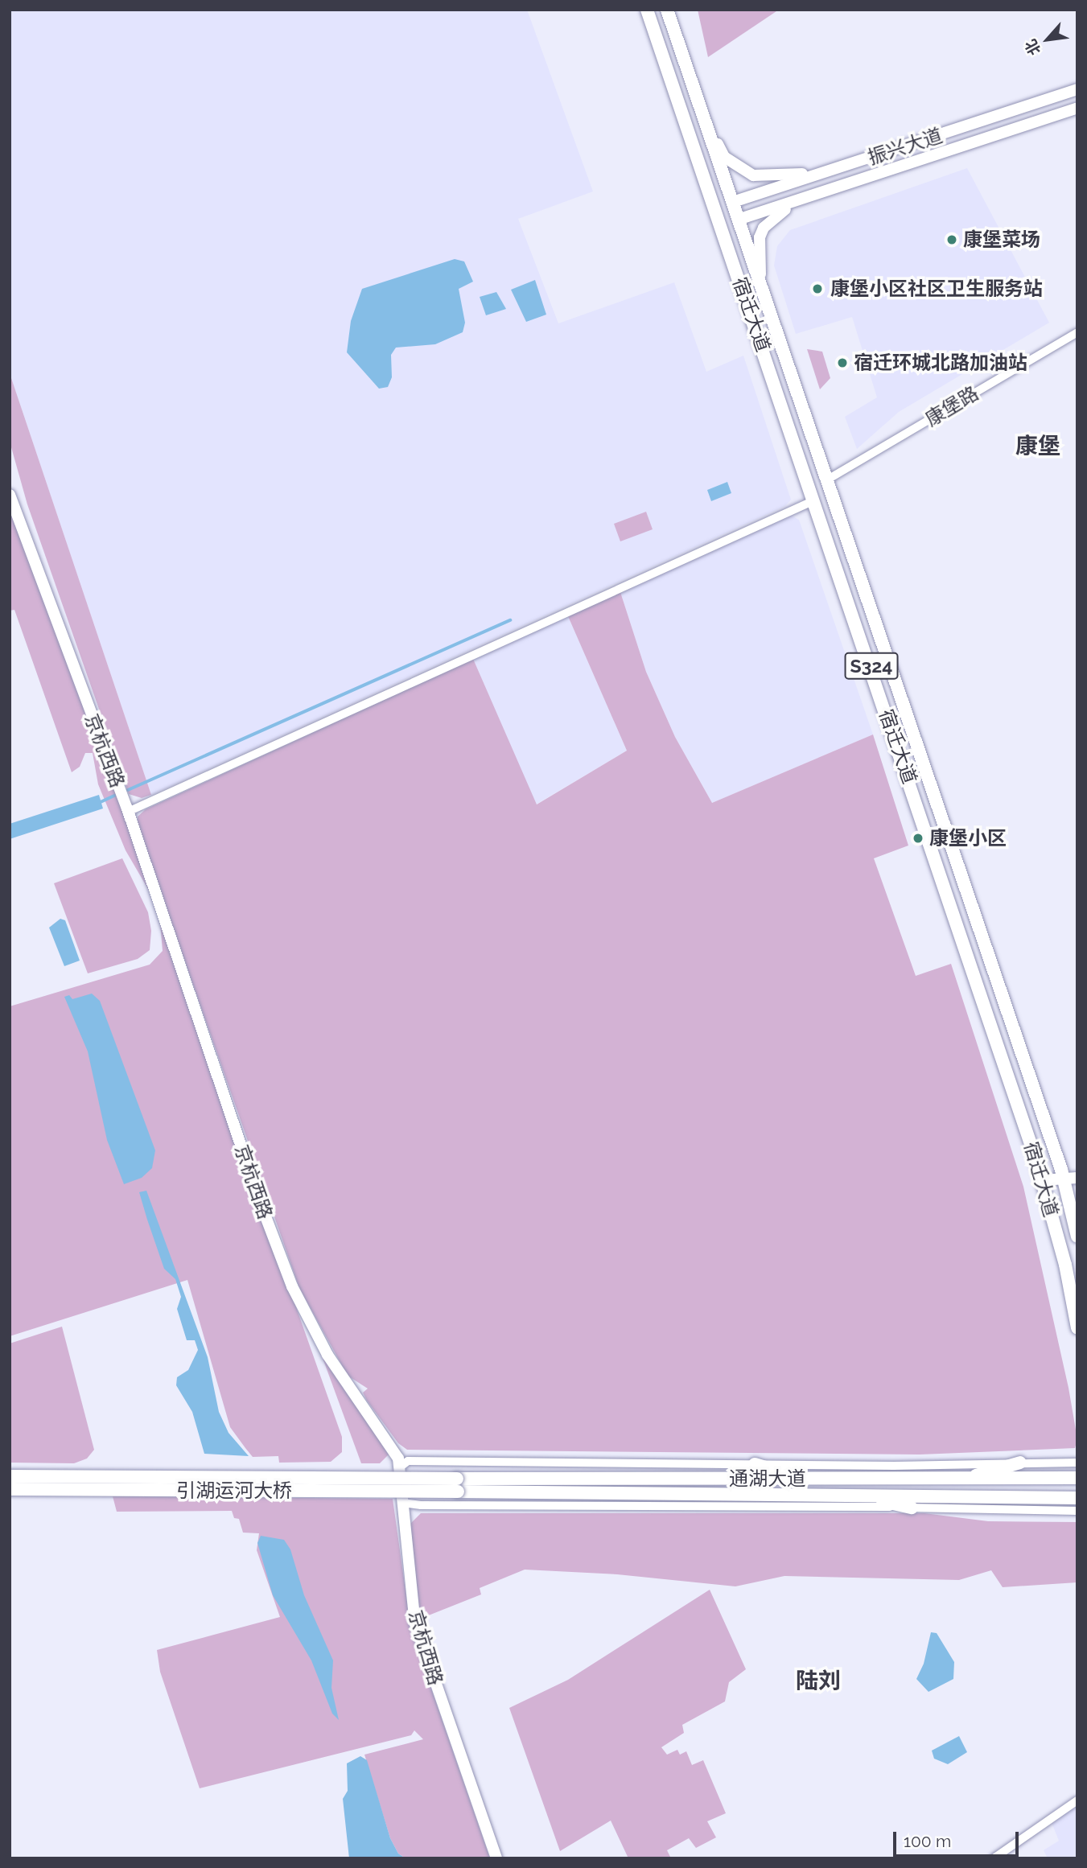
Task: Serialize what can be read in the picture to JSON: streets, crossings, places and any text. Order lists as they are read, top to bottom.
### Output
{
  "streets": {
    "main road": [
      "振兴大道",
      "宿迁大道",
      "S324",
      "京杭西路",
      "通湖大道",
      "引湖运河大桥"
    ],
    "street": ["康堡路"]
  },
  "crossings": [
    ["振兴大道", "宿迁大道"],
    ["宿迁大道", "康堡路"],
    ["通湖大道", "引湖运河大桥"]
  ],
  "districts": ["康堡", "陆刘"],
  "places": [
    "康堡菜场",
    "康堡小区社区卫生服务站",
    "宿迁环城北路加油站",
    "康堡小区"
  ],
  "scale_bar": "100 m",
  "north": "bottom left"
}
